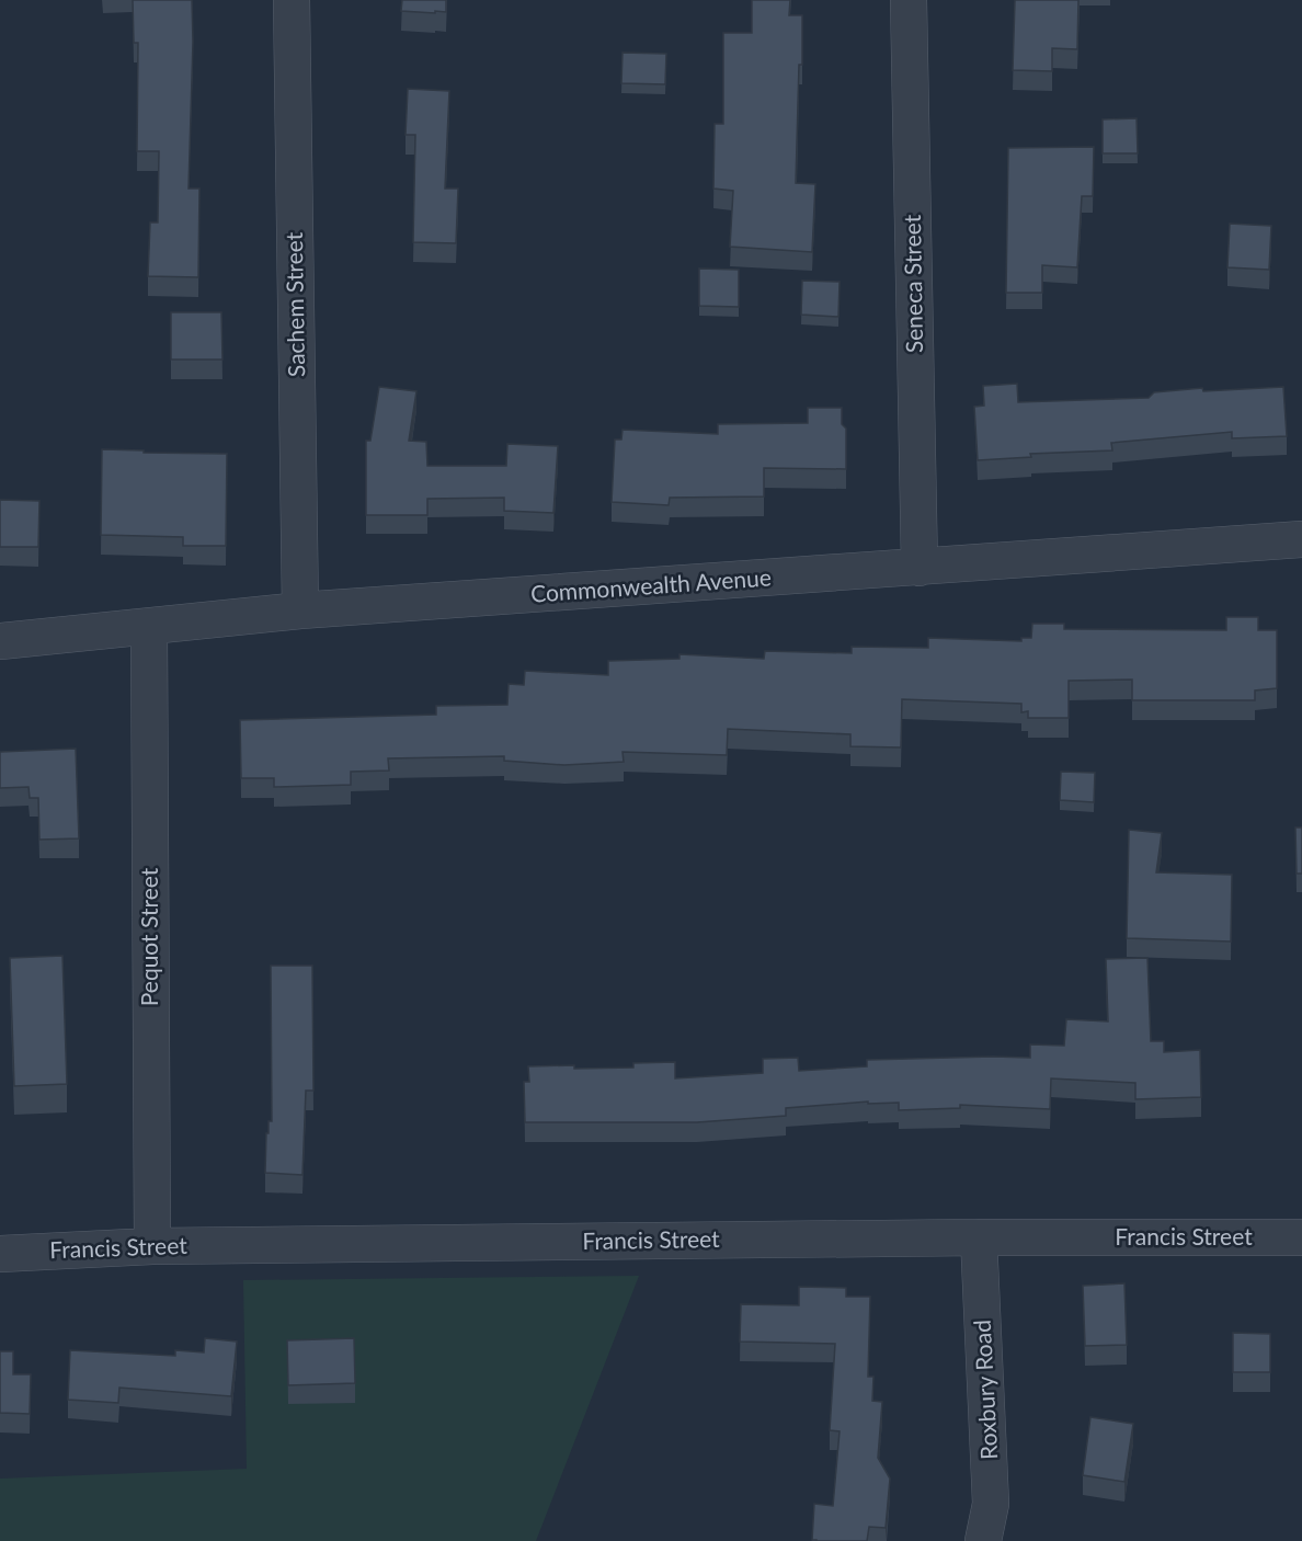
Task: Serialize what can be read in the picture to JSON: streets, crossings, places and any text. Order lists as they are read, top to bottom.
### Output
{
  "streets": {
    "street": [
      "Seneca Street",
      "Sachem Street",
      "Commonwealth Avenue",
      "Pequot Street",
      "Francis Street",
      "Roxbury Road"
    ]
  },
  "crossings": [
    ["Seneca Street", "Commonwealth Avenue"],
    ["Sachem Street", "Commonwealth Avenue"],
    ["Commonwealth Avenue", "Pequot Street"],
    ["Pequot Street", "Francis Street"],
    ["Francis Street", "Roxbury Road"]
  ]
}
